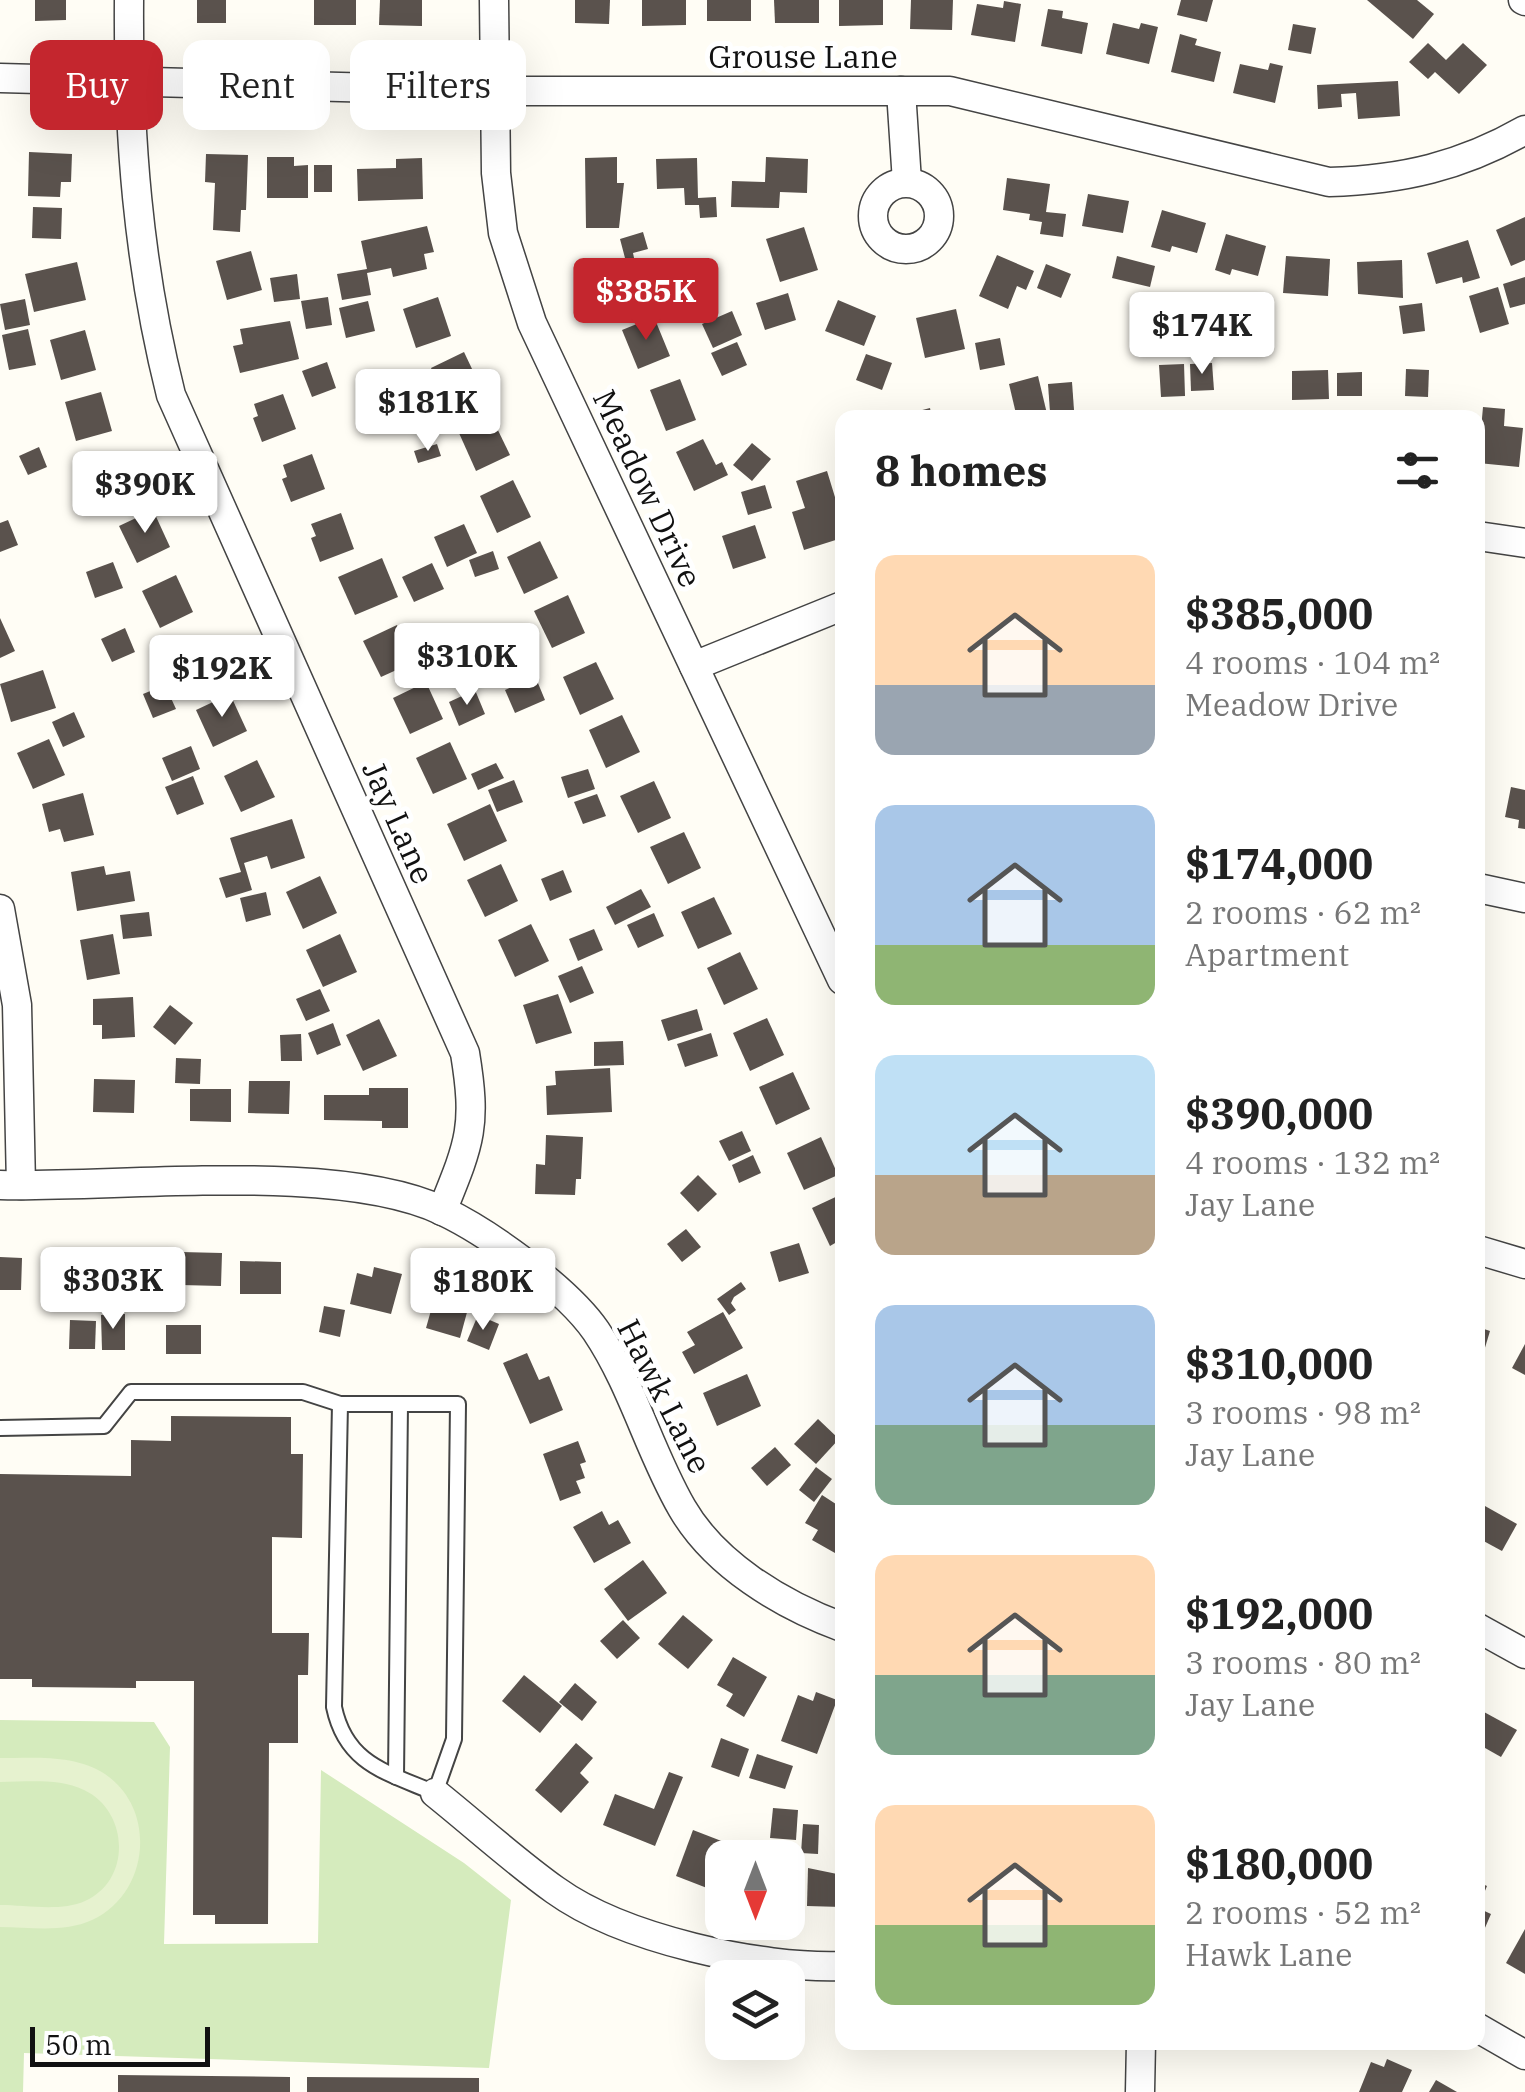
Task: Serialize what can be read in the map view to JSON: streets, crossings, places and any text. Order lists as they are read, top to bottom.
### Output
{
  "streets": {
    "street": [
      "Grouse Lane",
      "Meadow Drive",
      "Jay Lane",
      "Hawk Lane"
    ]
  },
  "crossings": [
    ["Jay Lane", "Hawk Lane"]
  ],
  "scale_bar": "50 m",
  "north": "bottom",
  "page": {
    "chip": ["Buy", "Rent", "Filters"],
    "price": [
      "$385K",
      "$174K",
      "$181K",
      "$390K",
      "$310K",
      "$192K",
      "$303K",
      "$180K"
    ],
    "heading": "8 homes",
    "list": [
      {
        "name": "$385,000",
        "note": "4 rooms · 104 m² · Meadow Drive"
      },
      {
        "name": "$174,000",
        "note": "2 rooms · 62 m² · Apartment"
      },
      {
        "name": "$390,000",
        "note": "4 rooms · 132 m² · Jay Lane"
      },
      {
        "name": "$310,000",
        "note": "3 rooms · 98 m² · Jay Lane"
      },
      {
        "name": "$192,000",
        "note": "3 rooms · 80 m² · Jay Lane"
      },
      {
        "name": "$180,000",
        "note": "2 rooms · 52 m² · Hawk Lane"
      }
    ],
    "scale": "50 m"
  }
}
